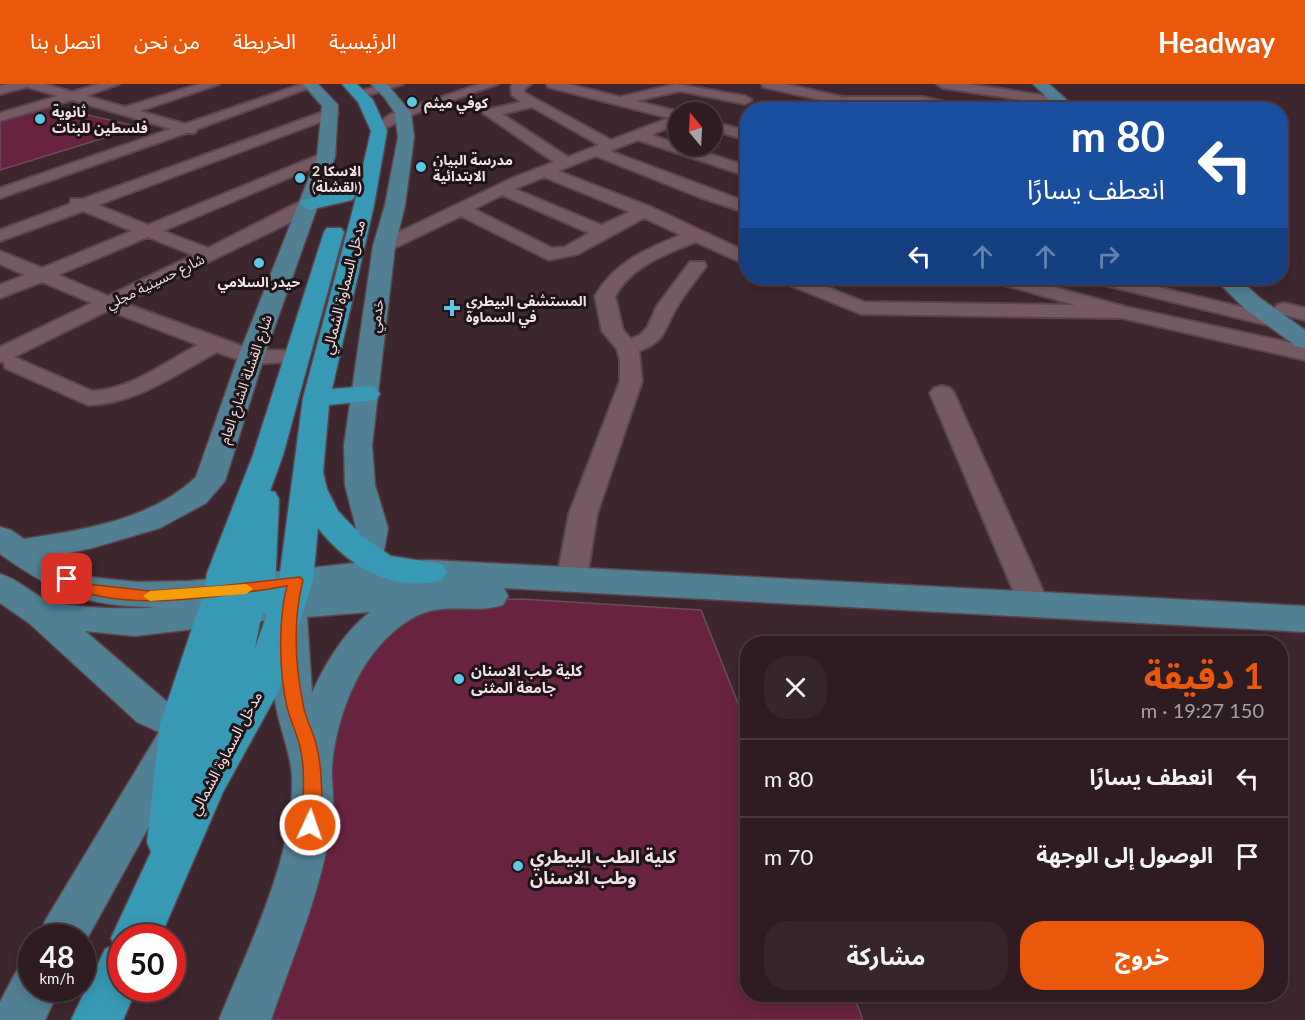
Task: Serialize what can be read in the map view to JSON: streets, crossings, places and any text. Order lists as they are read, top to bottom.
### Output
{
  "streets": {
    "highway": ["مدخل السماوة الشمالي"],
    "main road": ["خدمي", "شارع القشلة الشارع العام"],
    "street": ["شارع حسينية مجلي"]
  },
  "crossings": [
    ["شارع حسينية مجلي", "شارع القشلة الشارع العام"],
    ["مدخل السماوة الشمالي", "خدمي"]
  ],
  "places": {
    "other": [
      "كوفي ميثم",
      "ثانوية فلسطين للبنات",
      "مدرسة البيان الابتدائية",
      "الاسكا 2 (القشلة)",
      "حيدر السلامي",
      "كلية طب الاسنان جامعة المثنى",
      "كلية الطب البيطري وطب الاسنان"
    ],
    "health": ["المستشفى البيطري في السماوة"]
  },
  "north": "top",
  "page": {
    "header": "Headway",
    "nav": [
      "الرئيسية",
      "الخريطة",
      "من نحن",
      "اتصل بنا"
    ],
    "turn": ["80 m", "انعطف يسارًا"],
    "heading": ["1 دقيقة", "150 m · 19:27"],
    "list": [
      {
        "name": "انعطف يسارًا",
        "value": "80 m"
      },
      {
        "name": "الوصول إلى الوجهة",
        "value": "70 m"
      }
    ],
    "buttons": ["خروج", "مشاركة"],
    "speed": "48 km/h",
    "limit": "50"
  }
}
